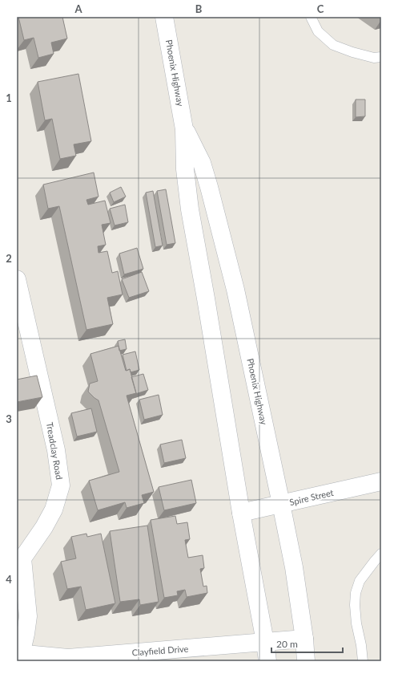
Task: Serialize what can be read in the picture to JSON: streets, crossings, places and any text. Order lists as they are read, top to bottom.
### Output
{
  "streets": {
    "main road": [
      "Phoenix Highway",
      "Treadclay Road",
      "Spire Street",
      "Clayfield Drive"
    ]
  },
  "crossings": [
    ["Phoenix Highway", "Spire Street"],
    ["Phoenix Highway", "Clayfield Drive"],
    ["Treadclay Road", "Clayfield Drive"]
  ],
  "scale_bar": "20 m",
  "grid": {
    "columns": ["A", "B", "C"],
    "rows": [
      "1",
      "2",
      "3",
      "4"
    ]
  }
}
